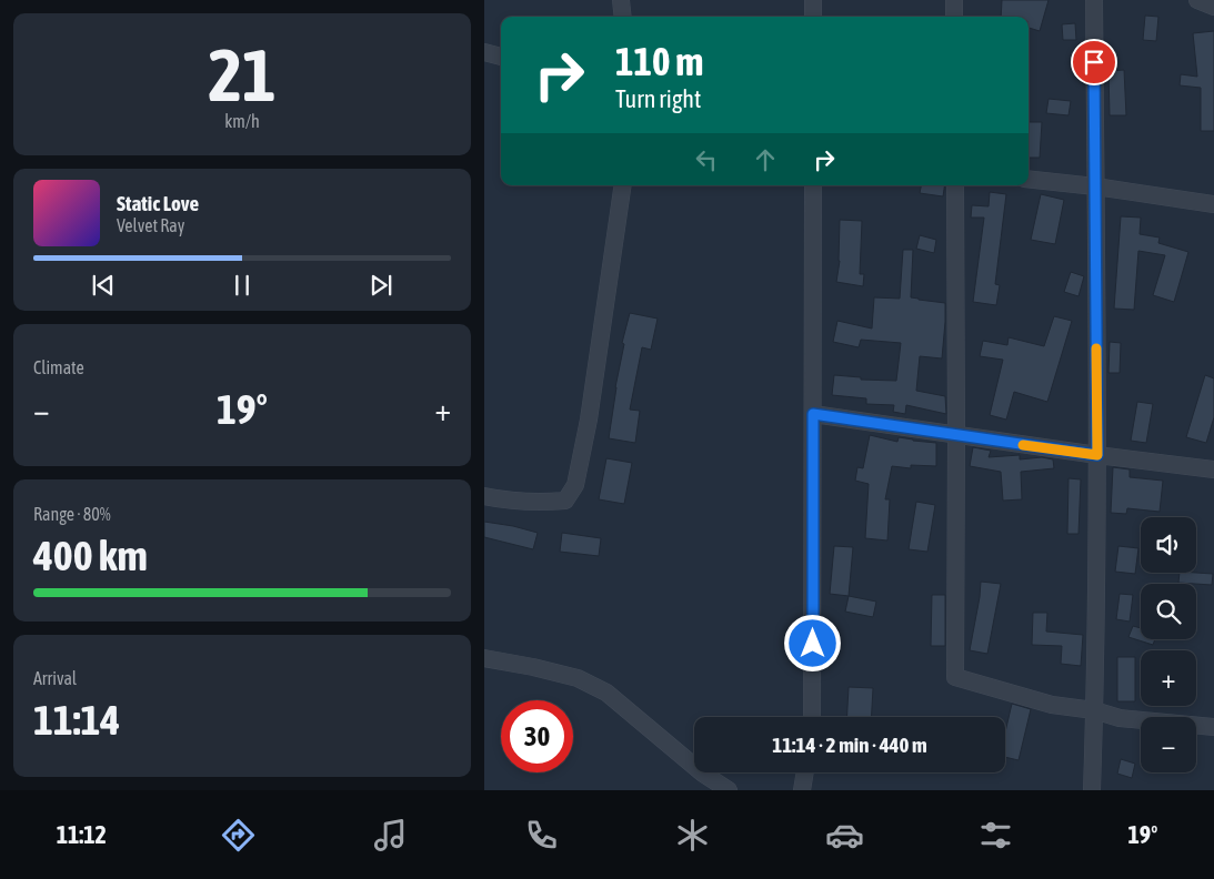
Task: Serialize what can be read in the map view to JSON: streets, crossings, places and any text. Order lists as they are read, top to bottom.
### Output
{
  "page": {
    "tile": [
      ["21", "km/h"],
      "Climate",
      ["Range · 80%", "400 km"],
      ["Arrival", "11:14"]
    ],
    "turn": ["110 m", "Turn right"],
    "song": ["Static Love", "Velvet Ray"],
    "heat": ["−", "19°", "+"],
    "map_buttons": ["+", "−"],
    "limit": "30",
    "trip": "11:14 · 2 min · 440 m",
    "tabs": ["11:12", "19°"]
  }
}
